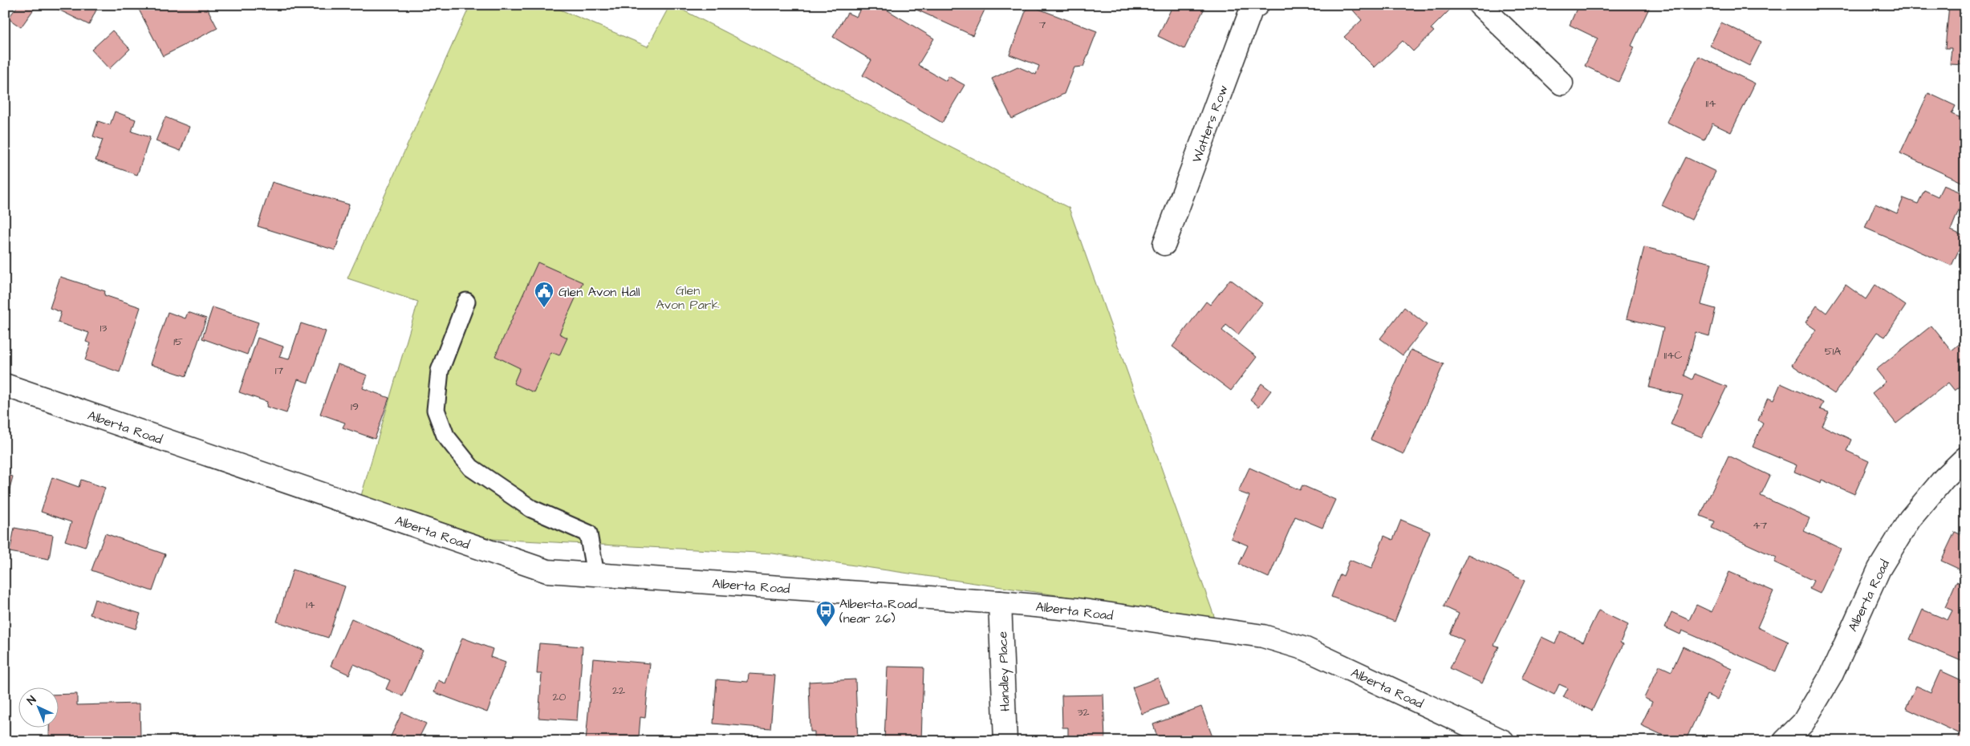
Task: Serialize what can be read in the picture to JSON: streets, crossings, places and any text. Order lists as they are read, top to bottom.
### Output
{
  "streets": {
    "street": ["Watters Row", "Alberta Road", "Handley Place"]
  },
  "crossings": [
    ["Alberta Road", "Handley Place"]
  ],
  "parks": ["Glen Avon Park"],
  "places": {
    "public building": ["Glen Avon Hall"],
    "bus stop": ["Alberta Road (near 26)"]
  },
  "house_numbers": [
    "7",
    "114",
    "13",
    "15",
    "51A",
    "114C",
    "17",
    "19",
    "47",
    "14",
    "22",
    "20",
    "32"
  ],
  "north": "top left"
}
